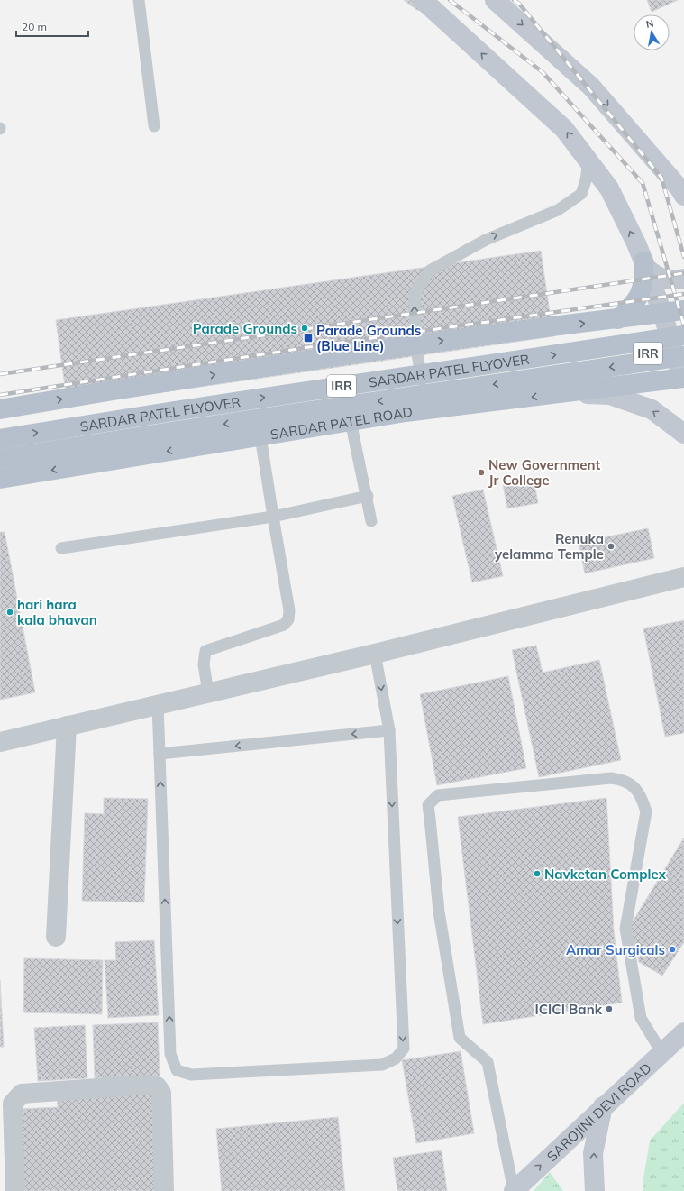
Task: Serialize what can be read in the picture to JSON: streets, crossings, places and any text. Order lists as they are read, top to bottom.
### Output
{
  "streets": {
    "main road": [
      "IRR",
      "SARDAR PATEL FLYOVER",
      "SARDAR PATEL ROAD",
      "SAROJINI DEVI ROAD"
    ]
  },
  "crossings": [
    ["IRR", "SARDAR PATEL ROAD"]
  ],
  "one_way": ["SAROJINI DEVI ROAD"],
  "places": {
    "other": [
      "Parade Grounds",
      "New Government Jr College",
      "Renuka yelamma Temple",
      "hari hara kala bhavan",
      "Navketan Complex",
      "Amar Surgicals",
      "ICICI Bank"
    ],
    "transit": ["Parade Grounds (Blue Line)"]
  },
  "scale_bar": "20 m",
  "north": "top"
}
